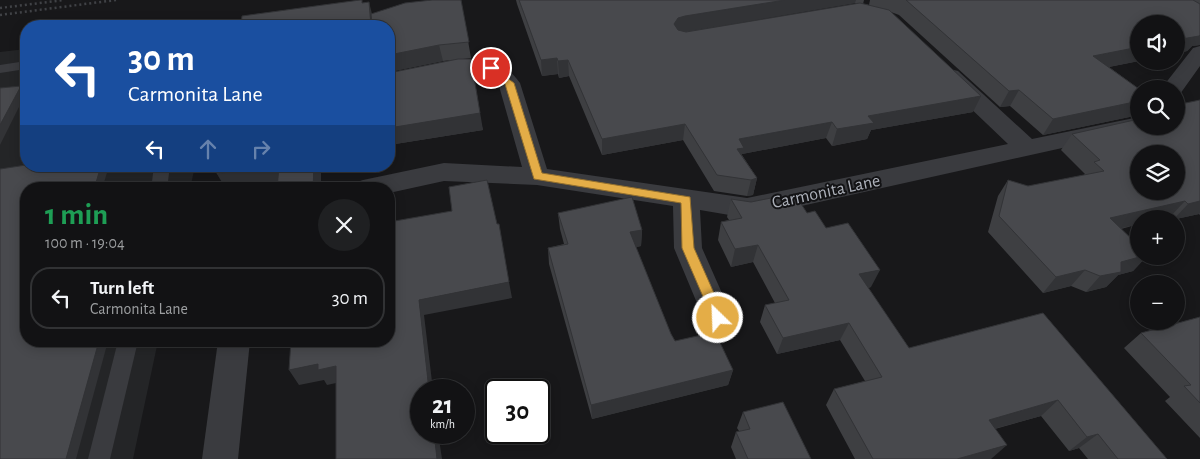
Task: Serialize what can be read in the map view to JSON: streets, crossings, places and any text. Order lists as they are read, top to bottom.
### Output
{
  "streets": {
    "street": ["Carmonita Lane"]
  },
  "page": {
    "map_buttons": ["+", "−"],
    "turn": ["30 m", "Carmonita Lane"],
    "heading": ["1 min", "100 m · 19:04"],
    "list": [
      {
        "name": "Turn left",
        "note": "Carmonita Lane",
        "value": "30 m"
      }
    ],
    "speed": "21 km/h",
    "limit": "30"
  }
}
